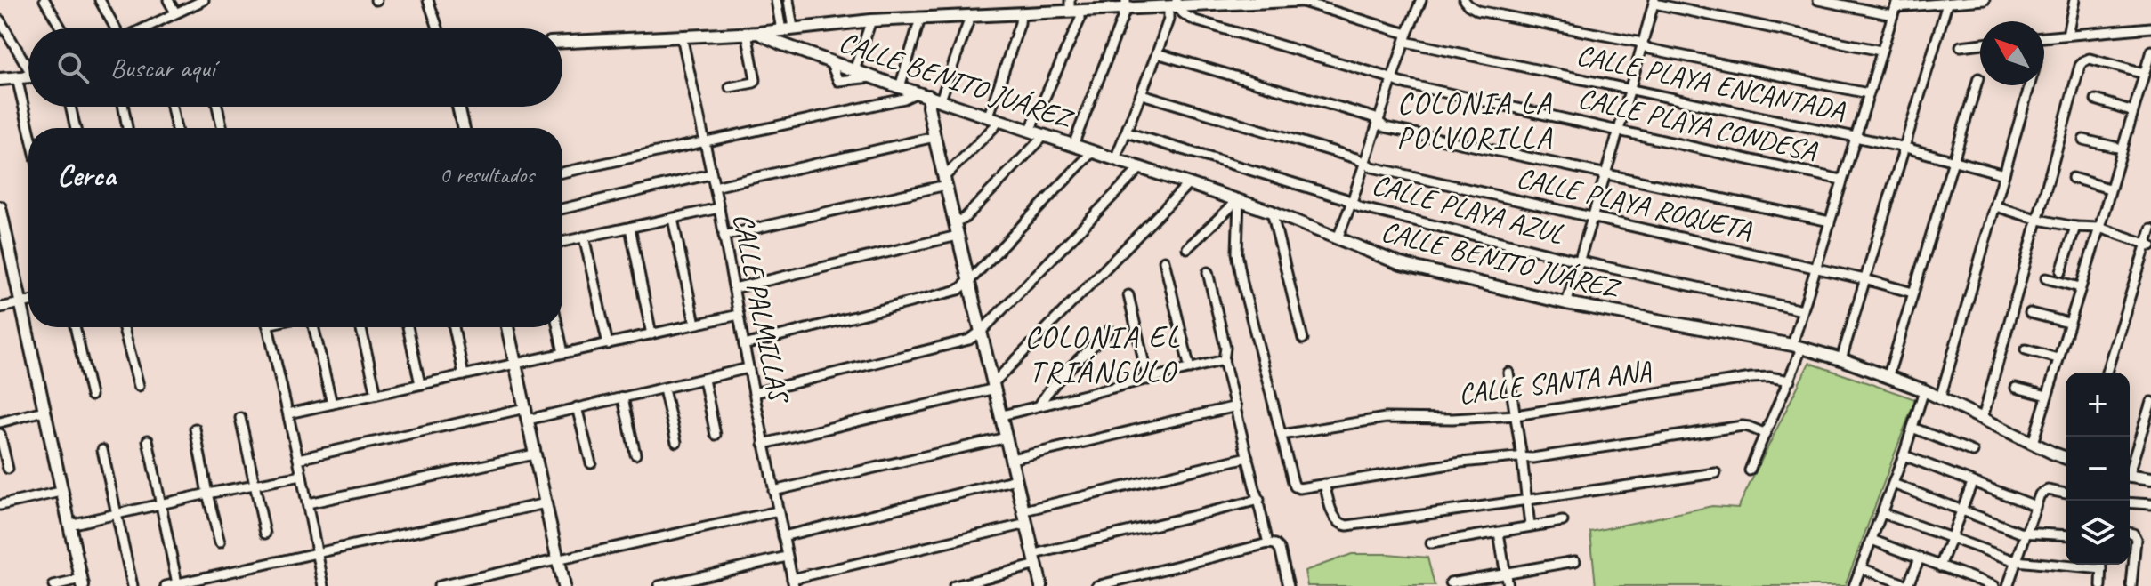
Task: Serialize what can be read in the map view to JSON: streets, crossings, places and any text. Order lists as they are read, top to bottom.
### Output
{
  "streets": {
    "street": [
      "CALLE BENITO JUÁREZ",
      "CALLE PLAYA ENCANTADA",
      "CALLE PLAYA CONDESA",
      "CALLE PLAYA ROQUETA",
      "CALLE PLAYA AZUL",
      "CALLE PALMILLAS",
      "CALLE SANTA ANA"
    ]
  },
  "crossings": [
    ["CALLE BENITO JUÁREZ", "CALLE PLAYA ENCANTADA"],
    ["CALLE BENITO JUÁREZ", "CALLE PLAYA CONDESA"],
    ["CALLE BENITO JUÁREZ", "CALLE PALMILLAS"]
  ],
  "districts": ["COLONIA LA POLVORILLA", "COLONIA EL TRIÁNGULO"],
  "north": "top left",
  "page": {
    "search": "Buscar aquí",
    "heading": ["Cerca", "0 resultados"],
    "map_buttons": ["+", "−"]
  }
}
